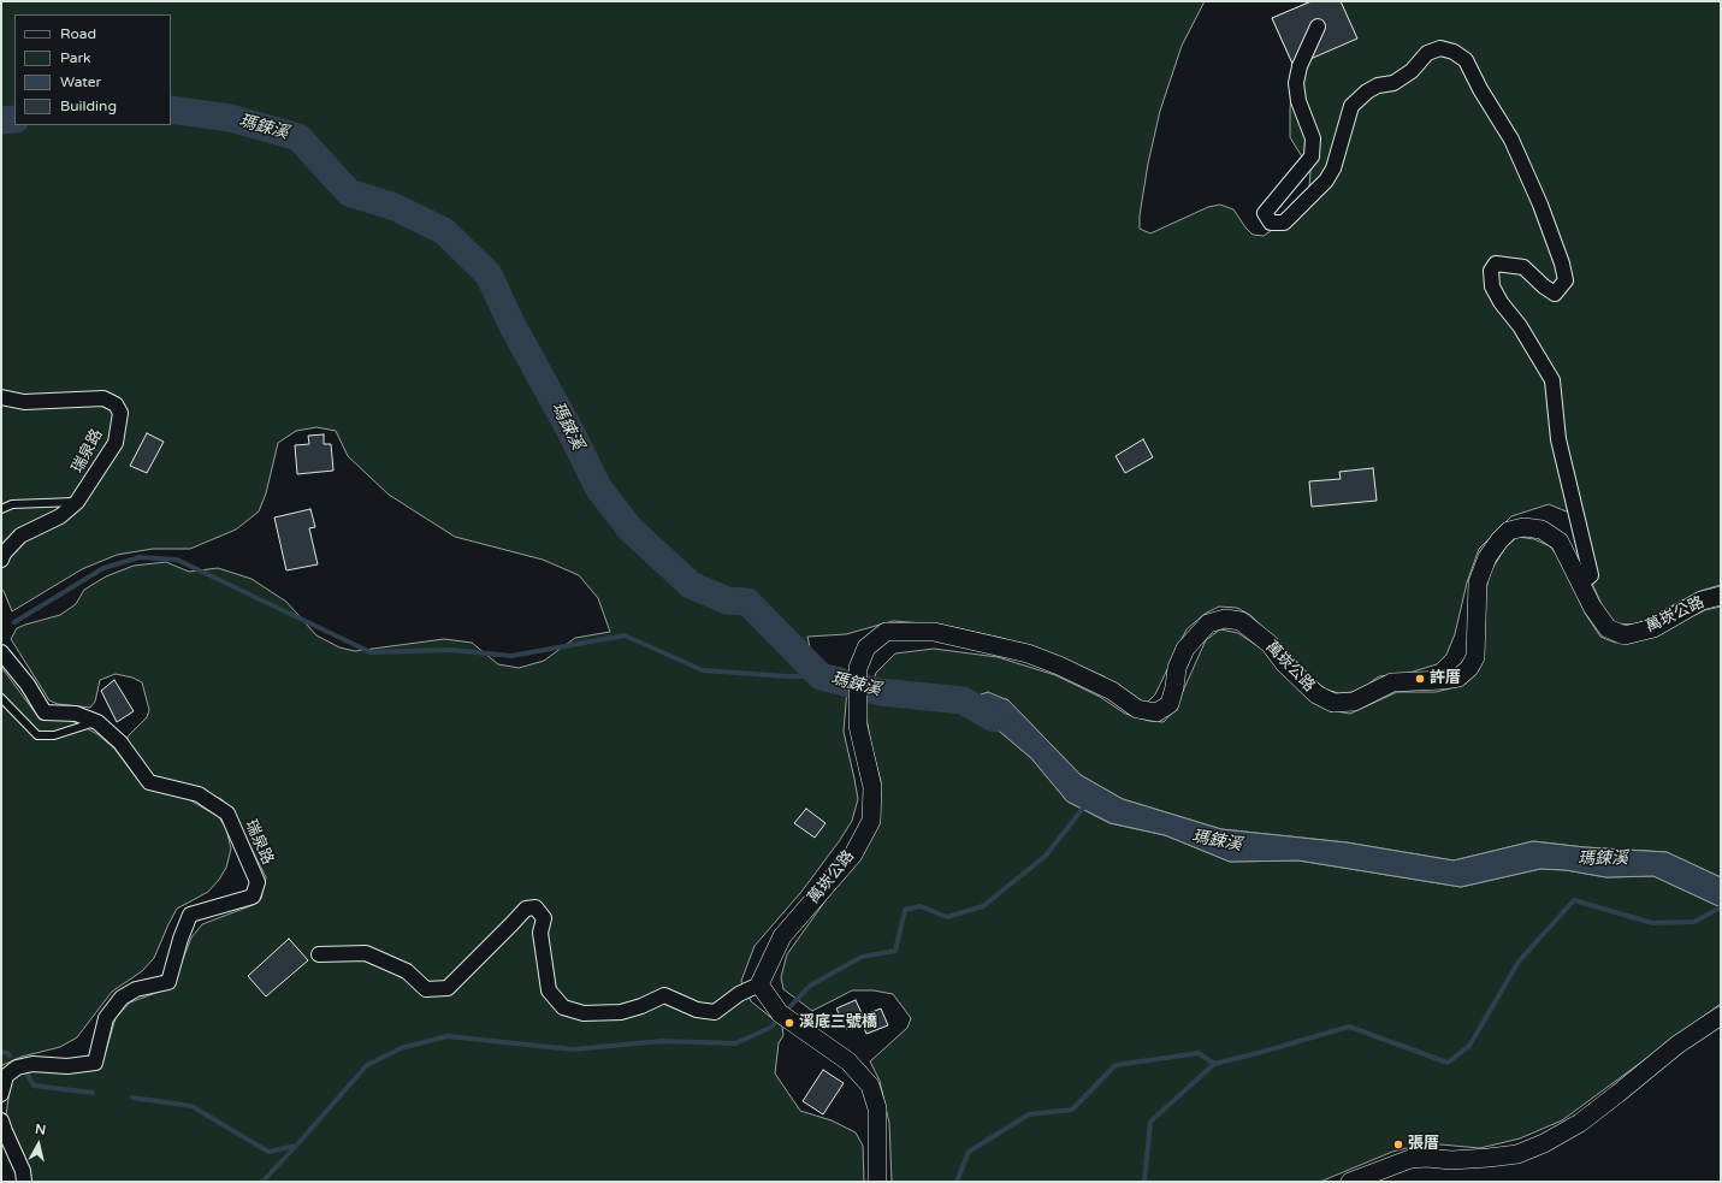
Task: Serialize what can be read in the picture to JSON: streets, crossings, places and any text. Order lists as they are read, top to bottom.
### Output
{
  "streets": {
    "street": ["瑞泉路", "萬崁公路"]
  },
  "water": ["瑪鋉溪"],
  "places": ["許厝", "溪底三號橋", "張厝"],
  "legend": [
    "Road",
    "Park",
    "Water",
    "Building"
  ],
  "north": "top"
}
